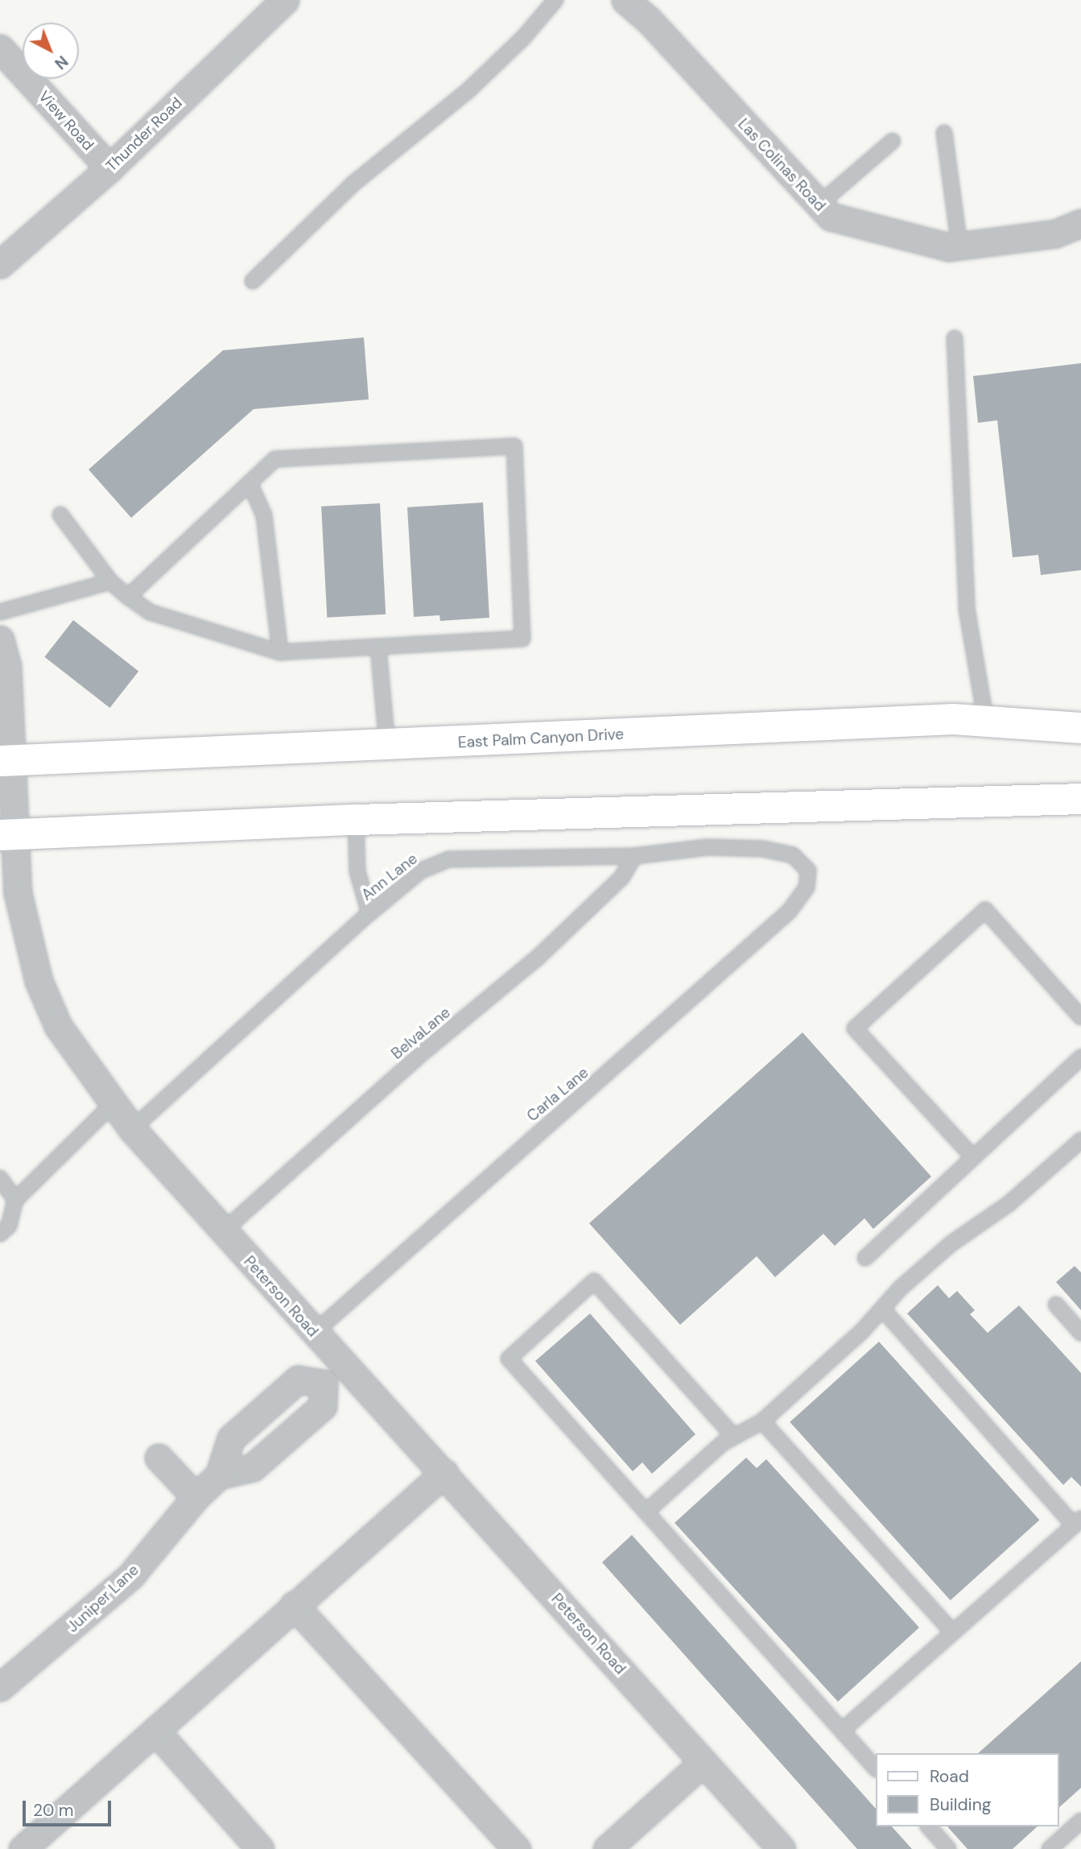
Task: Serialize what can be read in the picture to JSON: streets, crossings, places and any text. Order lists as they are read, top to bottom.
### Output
{
  "streets": {
    "main road": ["East Palm Canyon Drive"],
    "street": [
      "View Road",
      "Thunder Road",
      "Las Colinas Road",
      "Peterson Road",
      "Juniper Lane"
    ],
    "lane": ["Ann Lane", "BelvaLane", "Carla Lane"]
  },
  "crossings": [
    ["View Road", "Thunder Road"],
    ["East Palm Canyon Drive", "Peterson Road"],
    ["Ann Lane", "BelvaLane"],
    ["Ann Lane", "Carla Lane"],
    ["Ann Lane", "Peterson Road"],
    ["BelvaLane", "Peterson Road"],
    ["Carla Lane", "Peterson Road"]
  ],
  "legend": ["Road", "Building"],
  "scale_bar": "20 m",
  "north": "bottom right"
}
